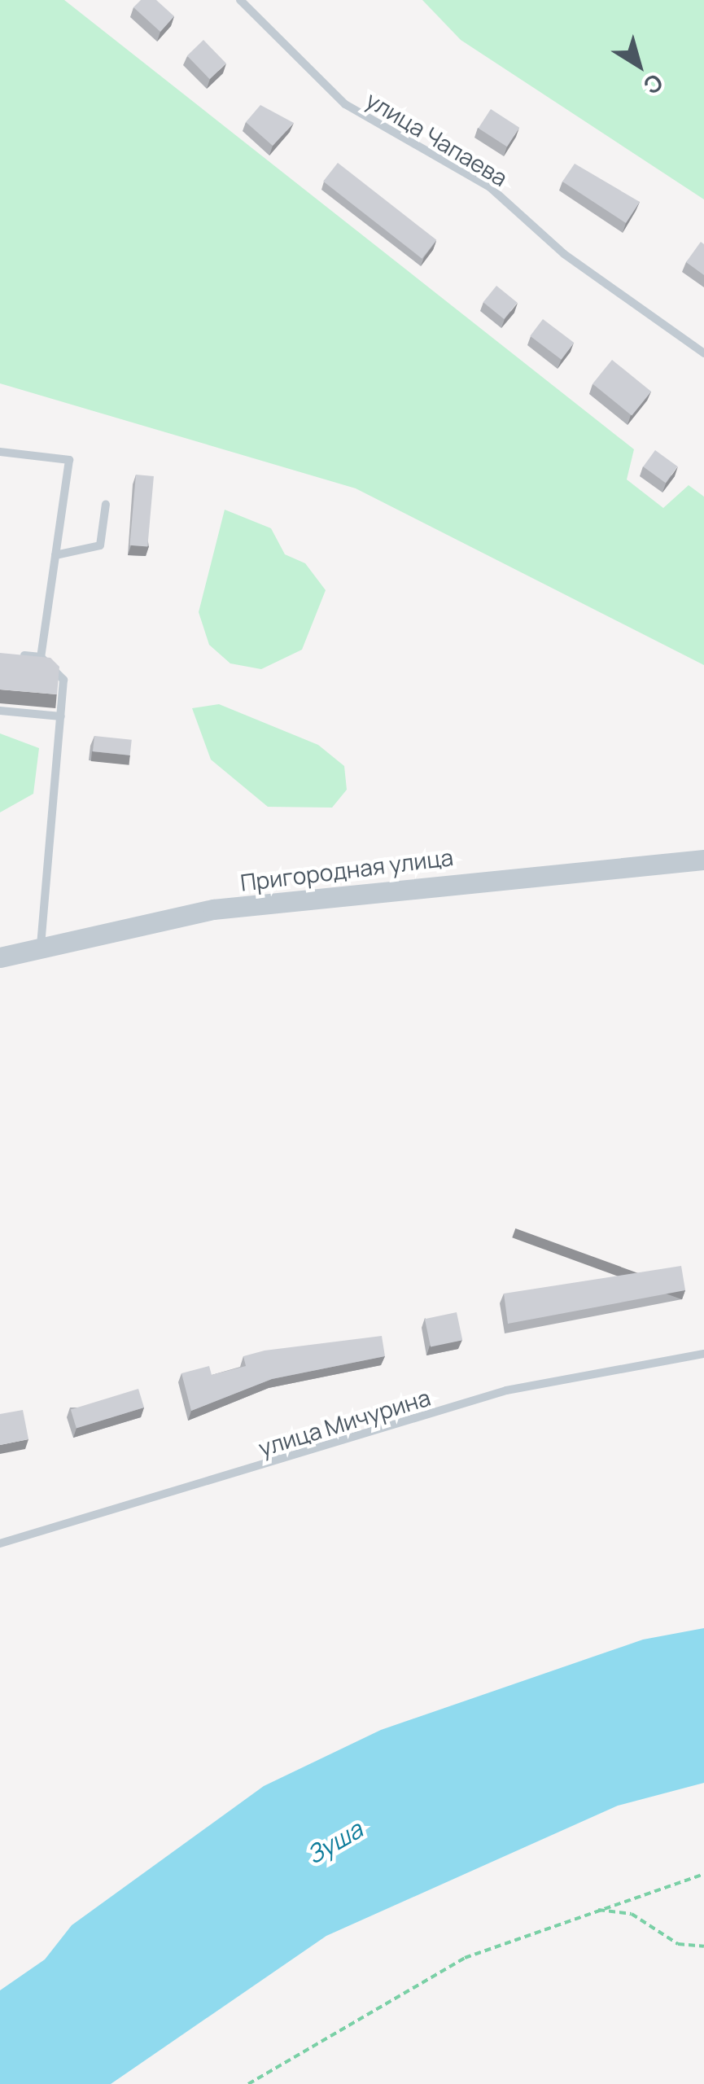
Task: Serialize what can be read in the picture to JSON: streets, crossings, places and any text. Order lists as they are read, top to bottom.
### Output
{
  "streets": {
    "street": ["Пригородная улица"],
    "lane": ["улица Чапаева", "улица Мичурина"]
  },
  "water": ["Зуша"],
  "north": "bottom right"
}
